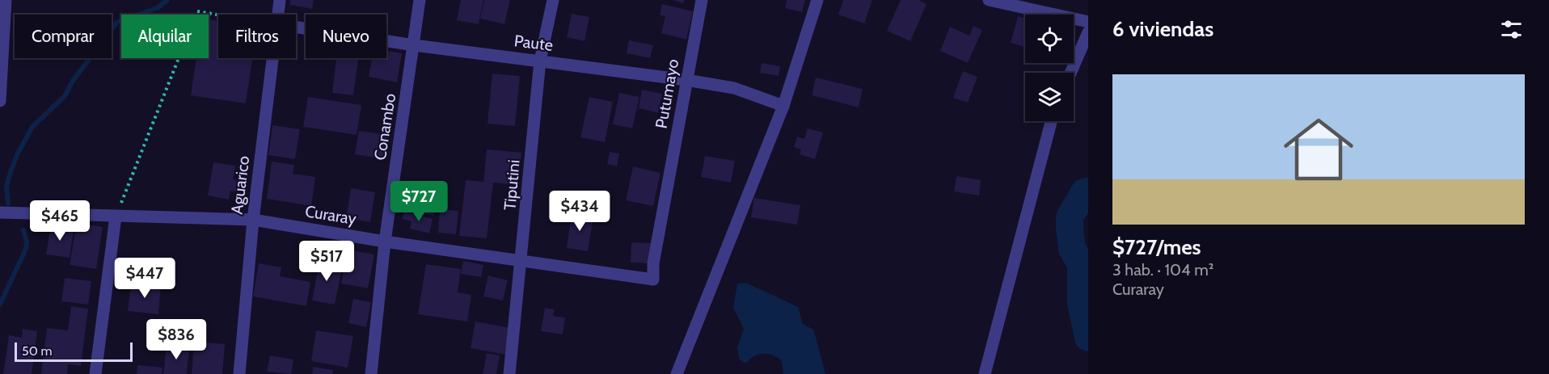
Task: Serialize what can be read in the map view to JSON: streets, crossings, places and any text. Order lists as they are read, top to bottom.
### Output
{
  "streets": {
    "street": [
      "Paute",
      "Putumayo",
      "Conambo",
      "Aguarico",
      "Tiputini",
      "Curaray"
    ]
  },
  "crossings": [
    ["Paute", "Putumayo"],
    ["Paute", "Conambo"],
    ["Paute", "Tiputini"],
    ["Putumayo", "Curaray"],
    ["Conambo", "Curaray"],
    ["Aguarico", "Curaray"],
    ["Tiputini", "Curaray"]
  ],
  "scale_bar": "50 m",
  "page": {
    "heading": "6 viviendas",
    "chip": [
      "Comprar",
      "Alquilar",
      "Filtros",
      "Nuevo"
    ],
    "list": [
      {
        "name": "$727/mes",
        "note": "3 hab. · 104 m² · Curaray"
      }
    ],
    "price": [
      "$727",
      "$434",
      "$465",
      "$517",
      "$447",
      "$836"
    ],
    "scale": "50 m"
  }
}
